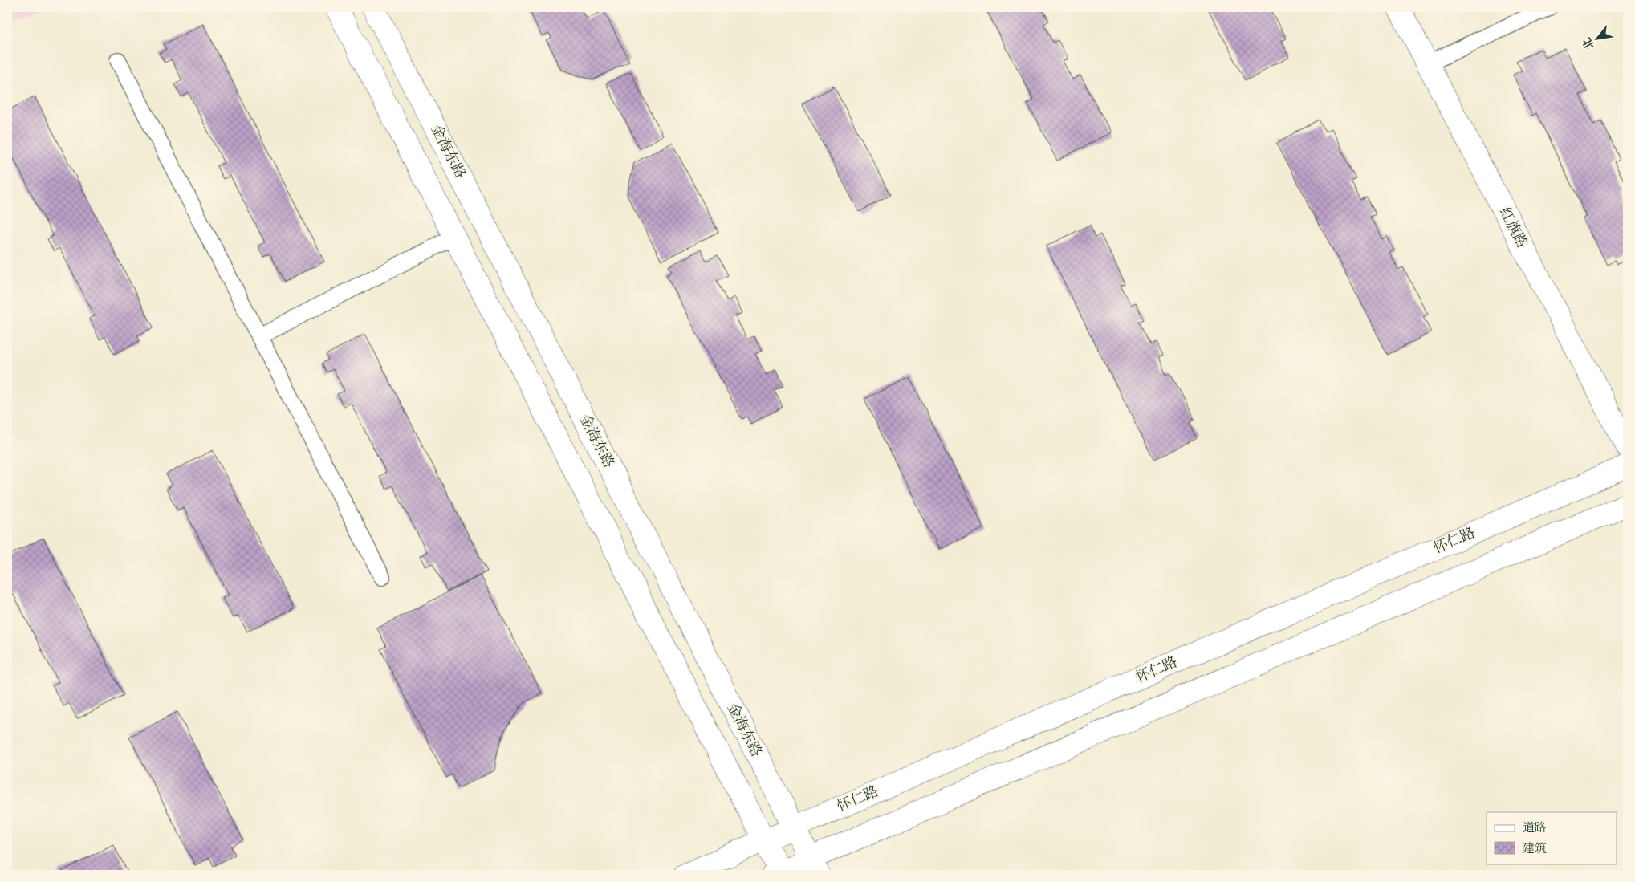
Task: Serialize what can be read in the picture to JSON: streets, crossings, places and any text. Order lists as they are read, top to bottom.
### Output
{
  "streets": {
    "main road": ["金海东路", "红旗路", "怀仁路"]
  },
  "crossings": [
    ["金海东路", "怀仁路"]
  ],
  "legend": ["道路", "建筑"],
  "north": "bottom left"
}
